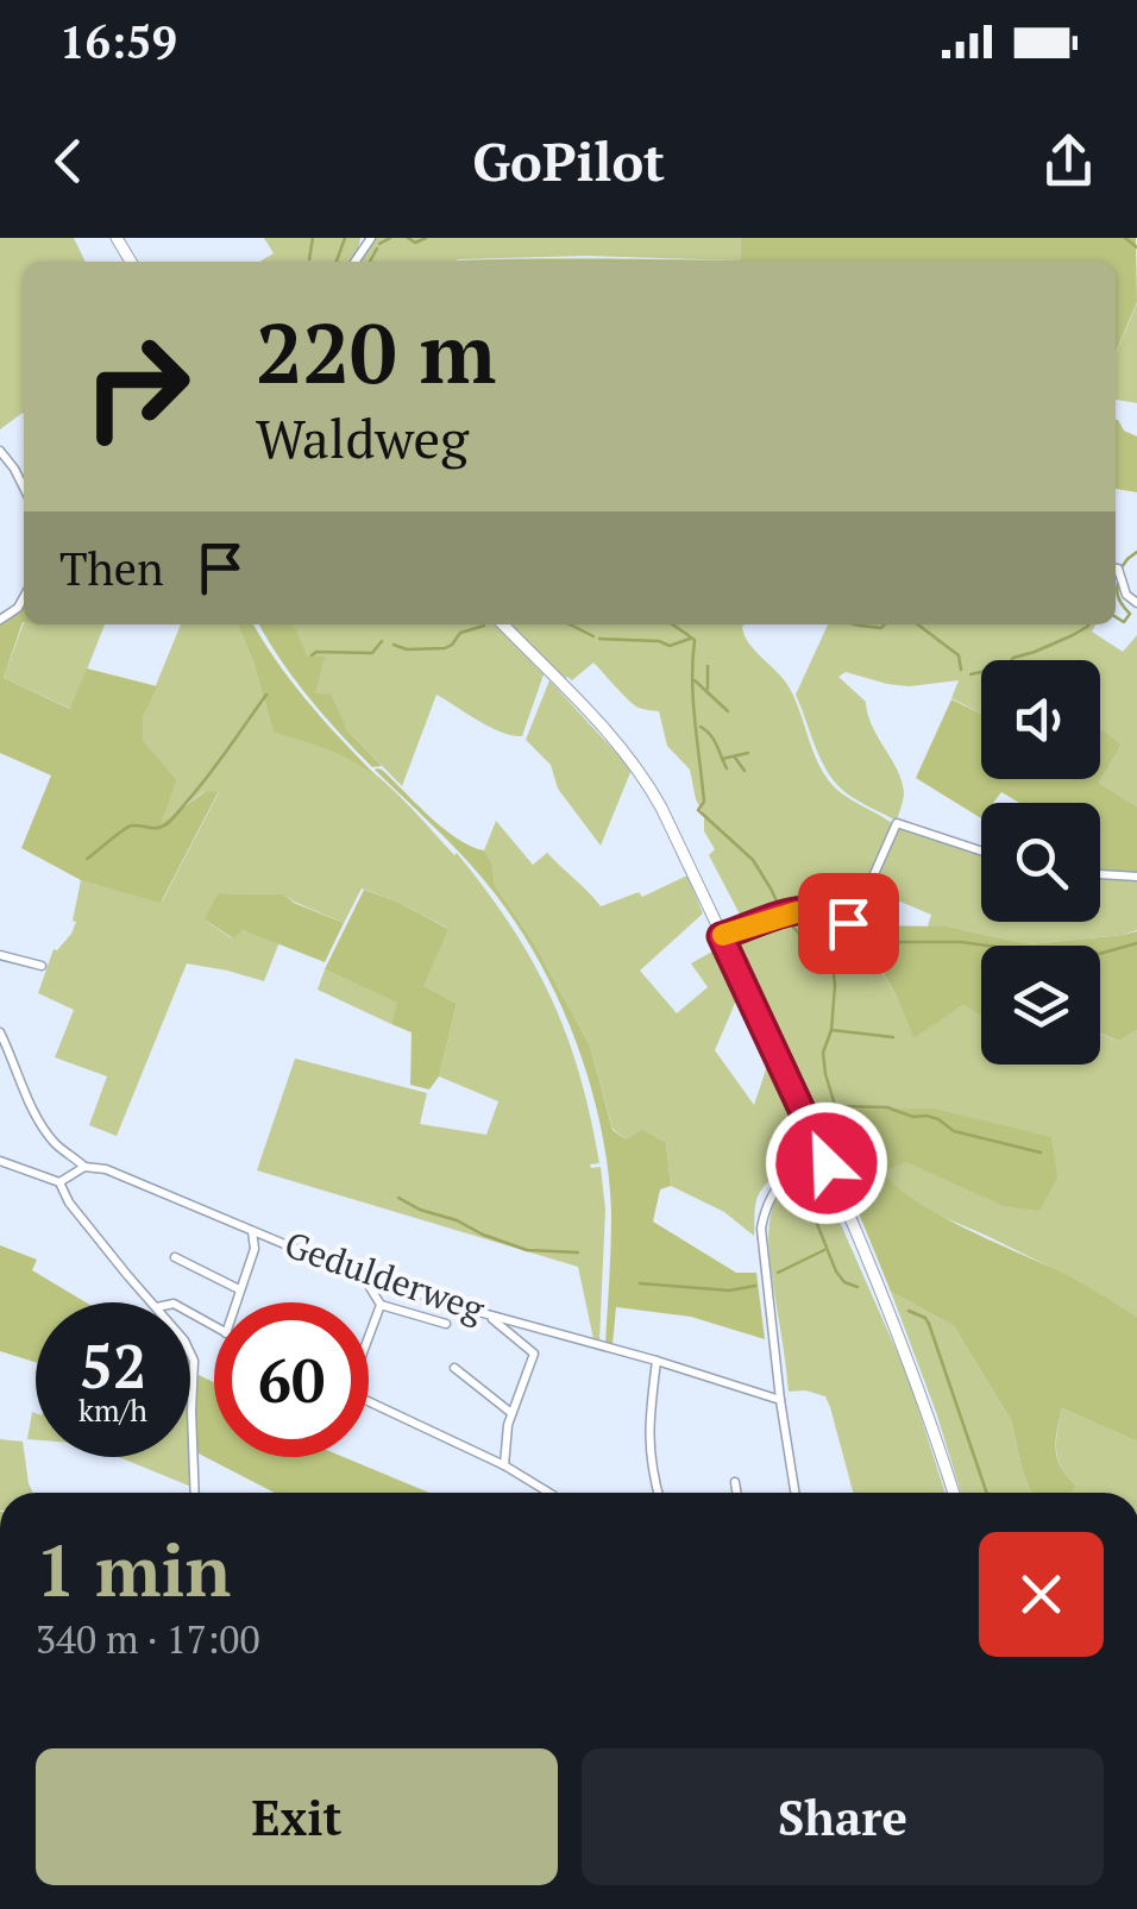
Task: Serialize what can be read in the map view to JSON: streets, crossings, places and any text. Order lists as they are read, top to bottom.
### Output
{
  "streets": {
    "street": ["Gedulderweg"]
  },
  "page": {
    "status": "16:59",
    "header": "GoPilot",
    "turn": ["220 m", "Waldweg"],
    "then": "Then",
    "speed": "52 km/h",
    "limit": "60",
    "heading": ["1 min", "340 m · 17:00"],
    "buttons": ["Exit", "Share"]
  }
}
